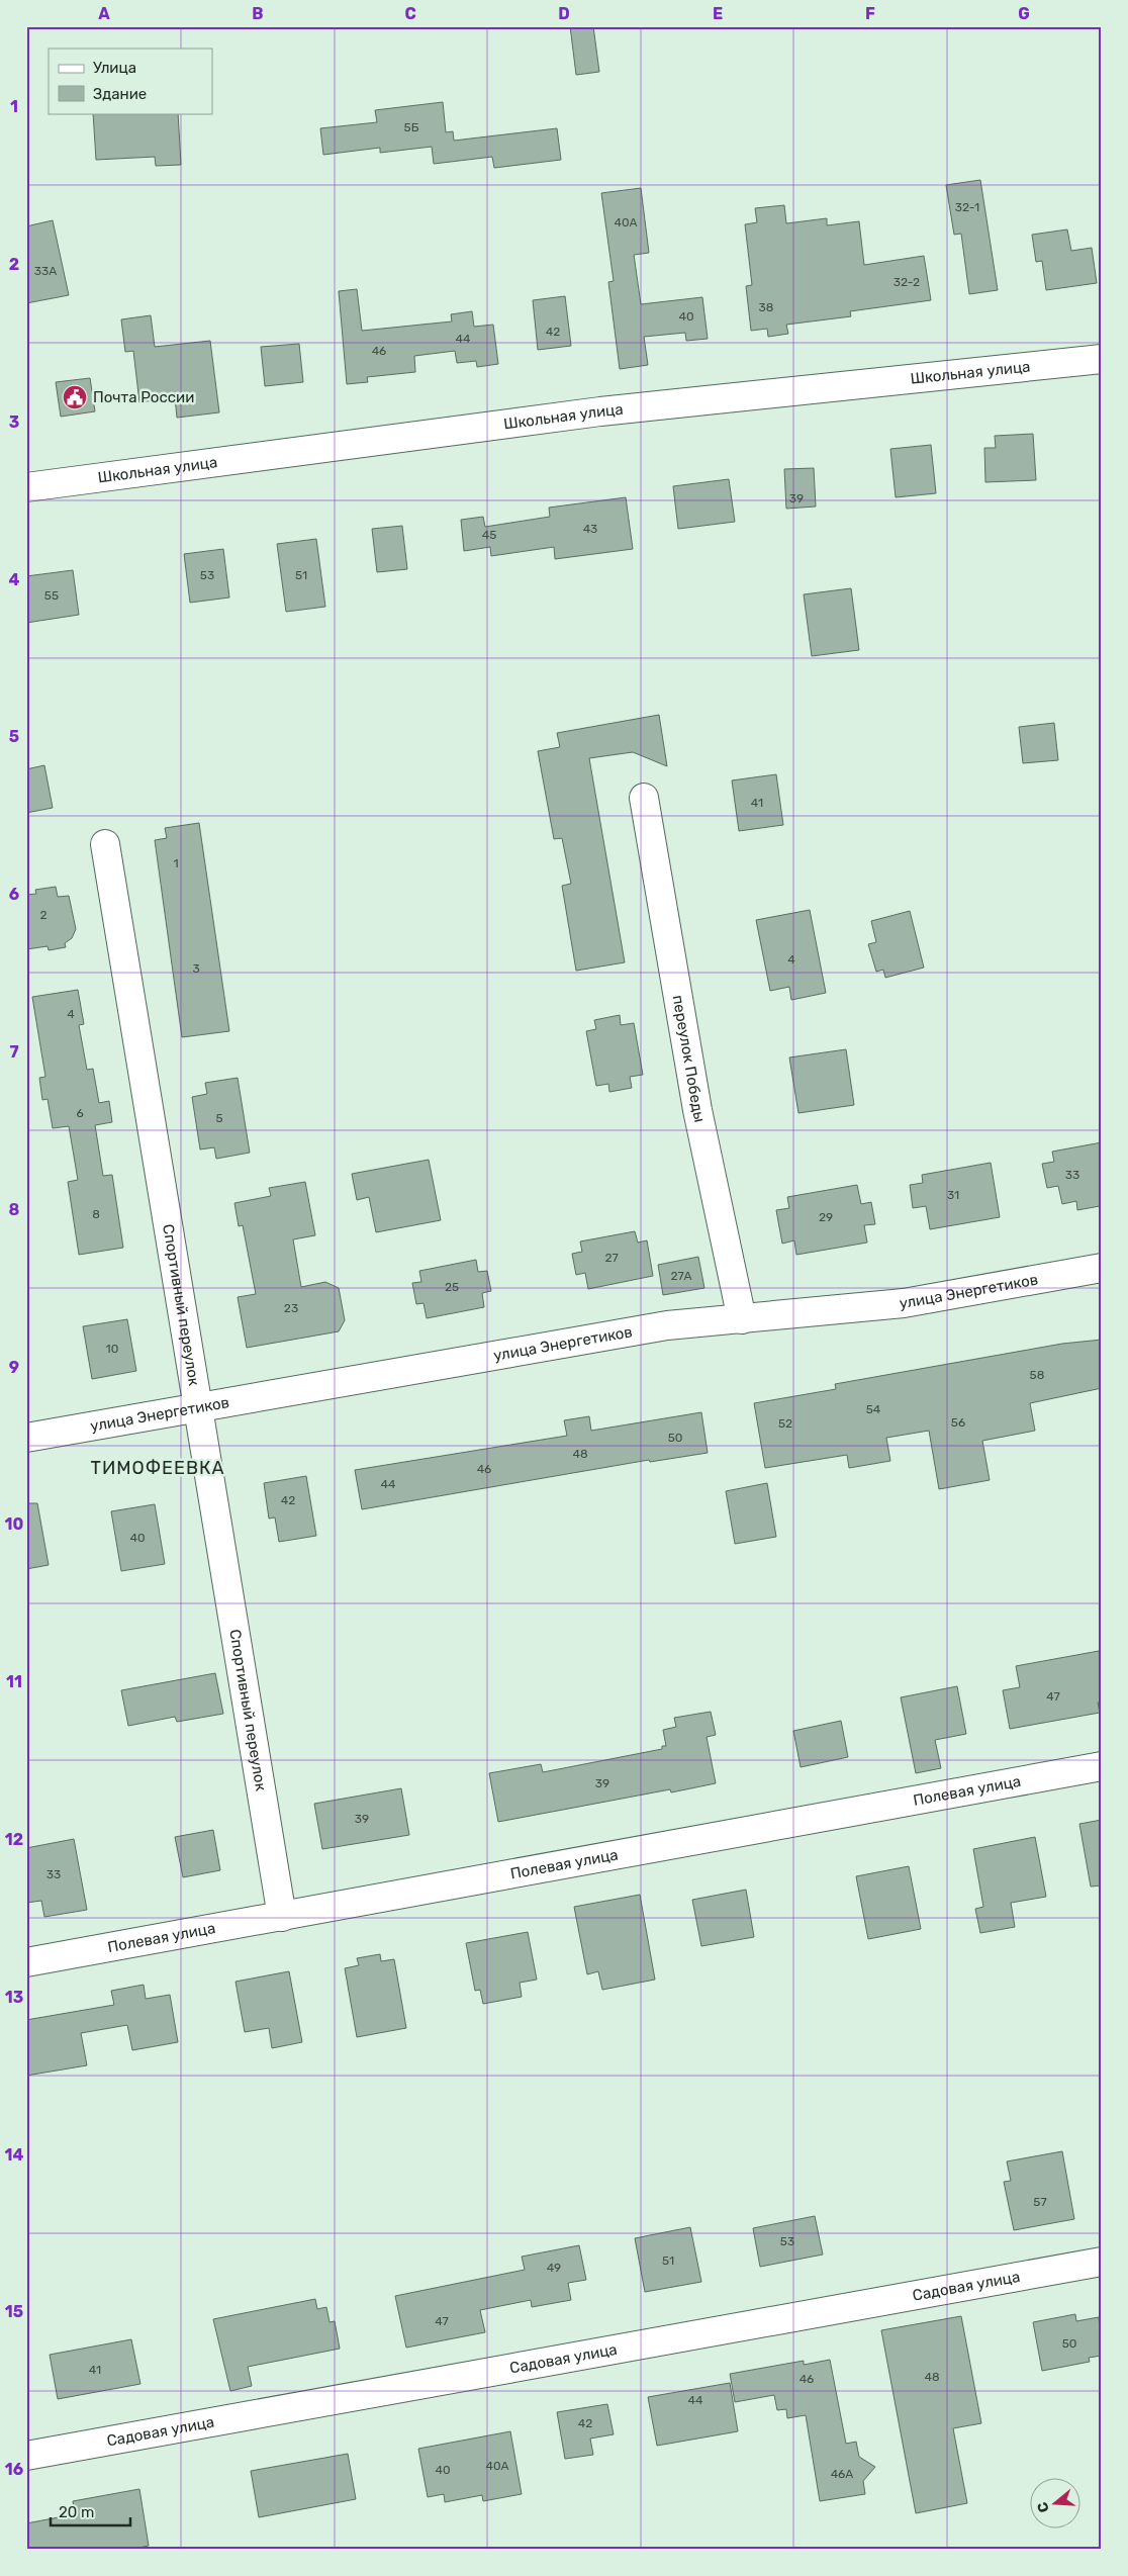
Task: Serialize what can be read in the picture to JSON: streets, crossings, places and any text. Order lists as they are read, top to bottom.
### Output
{
  "streets": {
    "street": [
      "Школьная улица",
      "переулок Победы",
      "улица Энергетиков",
      "Спортивный переулок",
      "Полевая улица",
      "Садовая улица"
    ]
  },
  "crossings": [
    ["переулок Победы", "улица Энергетиков"],
    ["улица Энергетиков", "Спортивный переулок"],
    ["Спортивный переулок", "Полевая улица"]
  ],
  "districts": ["ТИМОФЕЕВКА"],
  "places": {
    "public building": ["Почта России"]
  },
  "house_numbers": [
    "5Б",
    "32-1",
    "40А",
    "33А",
    "32-2",
    "38",
    "40",
    "42",
    "44",
    "46",
    "39",
    "43",
    "45",
    "53",
    "51",
    "55",
    "41",
    "1",
    "2",
    "4",
    "3",
    "4",
    "6",
    "5",
    "33",
    "31",
    "8",
    "29",
    "27",
    "27А",
    "25",
    "23",
    "10",
    "58",
    "54",
    "56",
    "52",
    "50",
    "48",
    "46",
    "44",
    "42",
    "40",
    "47",
    "39",
    "39",
    "33",
    "57",
    "53",
    "51",
    "49",
    "47",
    "50",
    "41",
    "48",
    "46",
    "44",
    "42",
    "40А",
    "40",
    "46А"
  ],
  "legend": ["Улица", "Здание"],
  "scale_bar": "20 m",
  "north": "left",
  "grid": {
    "columns": [
      "A",
      "B",
      "C",
      "D",
      "E",
      "F",
      "G"
    ],
    "rows": [
      "1",
      "2",
      "3",
      "4",
      "5",
      "6",
      "7",
      "8",
      "9",
      "10",
      "11",
      "12",
      "13",
      "14",
      "15",
      "16"
    ]
  }
}
